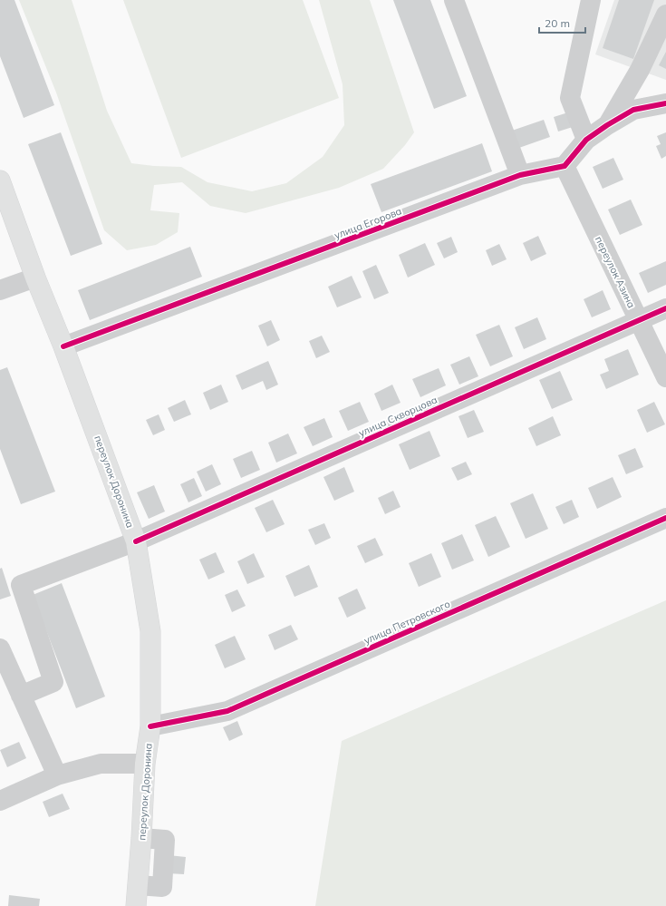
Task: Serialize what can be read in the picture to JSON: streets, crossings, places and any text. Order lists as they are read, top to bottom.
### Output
{
  "streets": {
    "main road": ["переулок Доронина"],
    "street": [
      "улица Егорова",
      "переулок Азина",
      "улица Скворцова",
      "улица Петровского"
    ]
  },
  "crossings": [
    ["улица Егорова", "переулок Азина"],
    ["улица Егорова", "переулок Доронина"],
    ["переулок Азина", "улица Скворцова"],
    ["улица Скворцова", "переулок Доронина"],
    ["переулок Доронина", "улица Петровского"]
  ],
  "scale_bar": "20 m"
}
